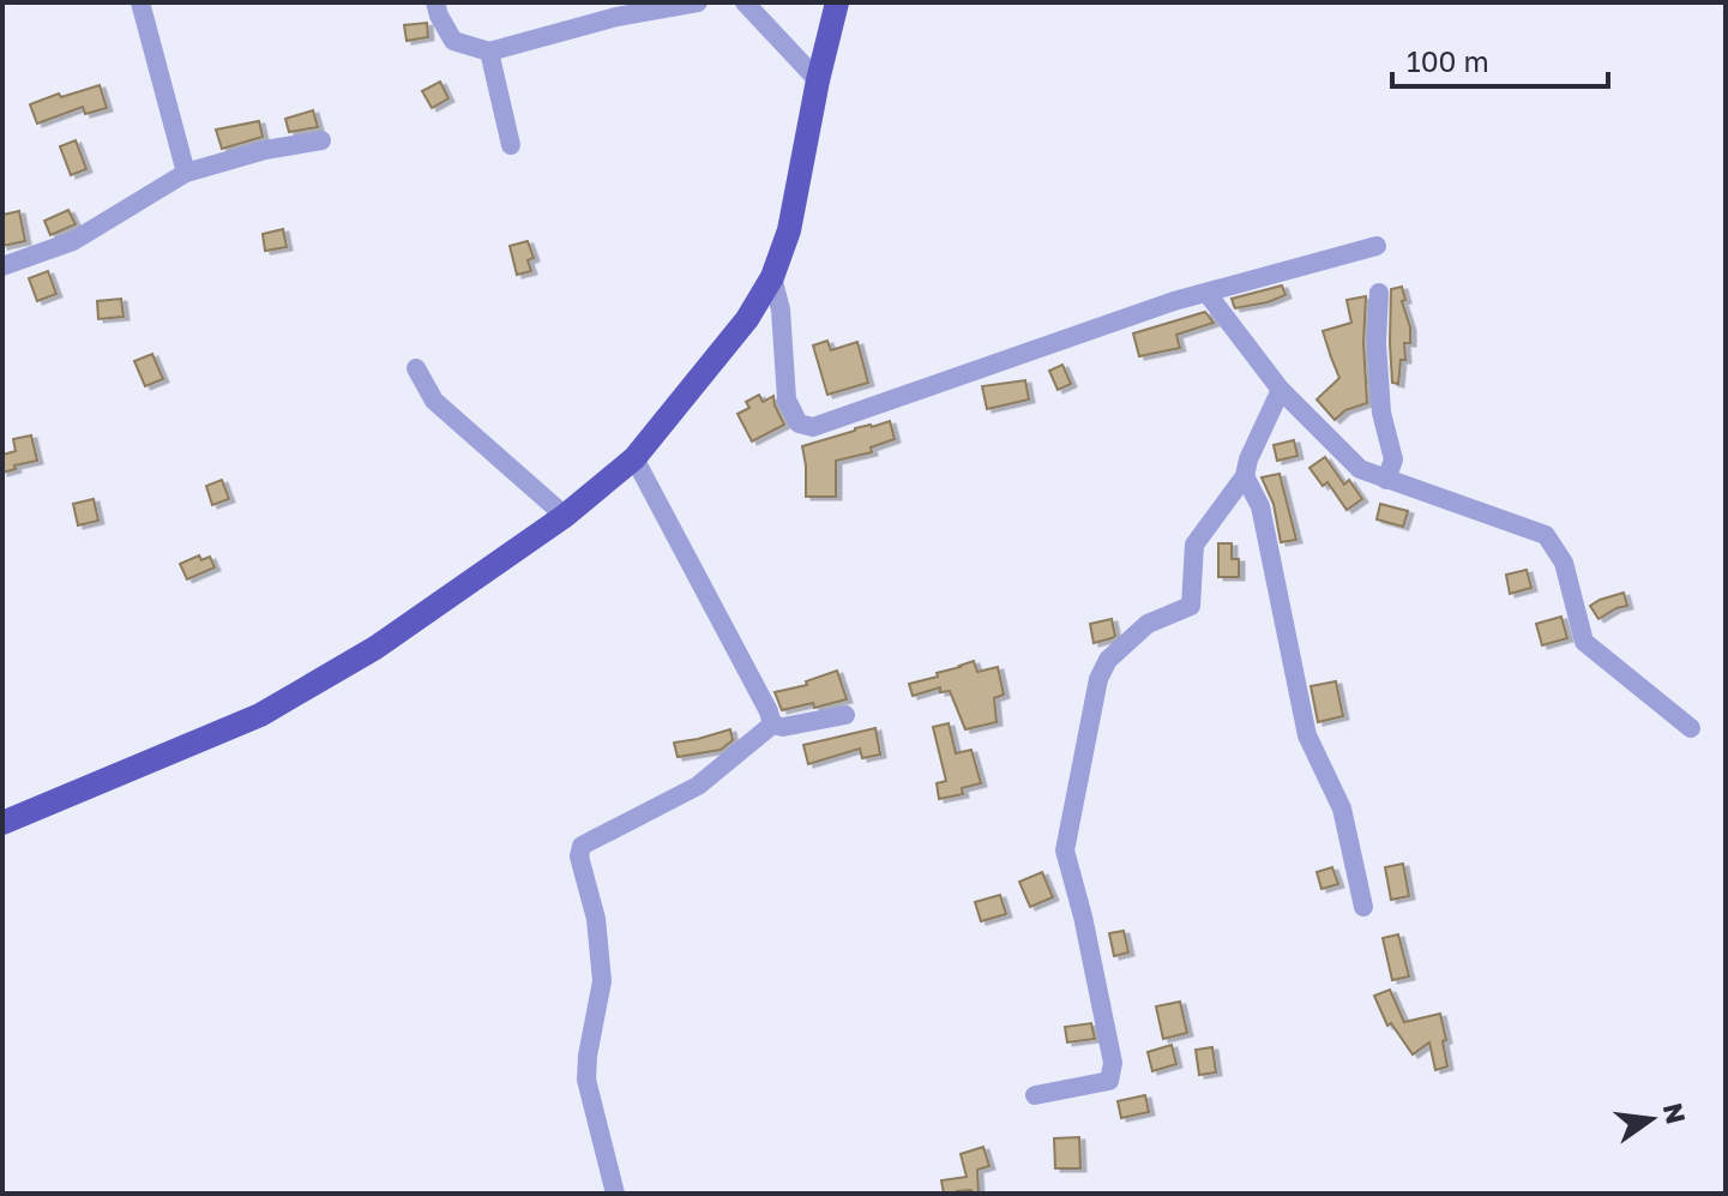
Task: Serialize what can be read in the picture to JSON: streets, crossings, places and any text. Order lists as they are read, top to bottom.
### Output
{
  "scale_bar": "100 m",
  "north": "right"
}
